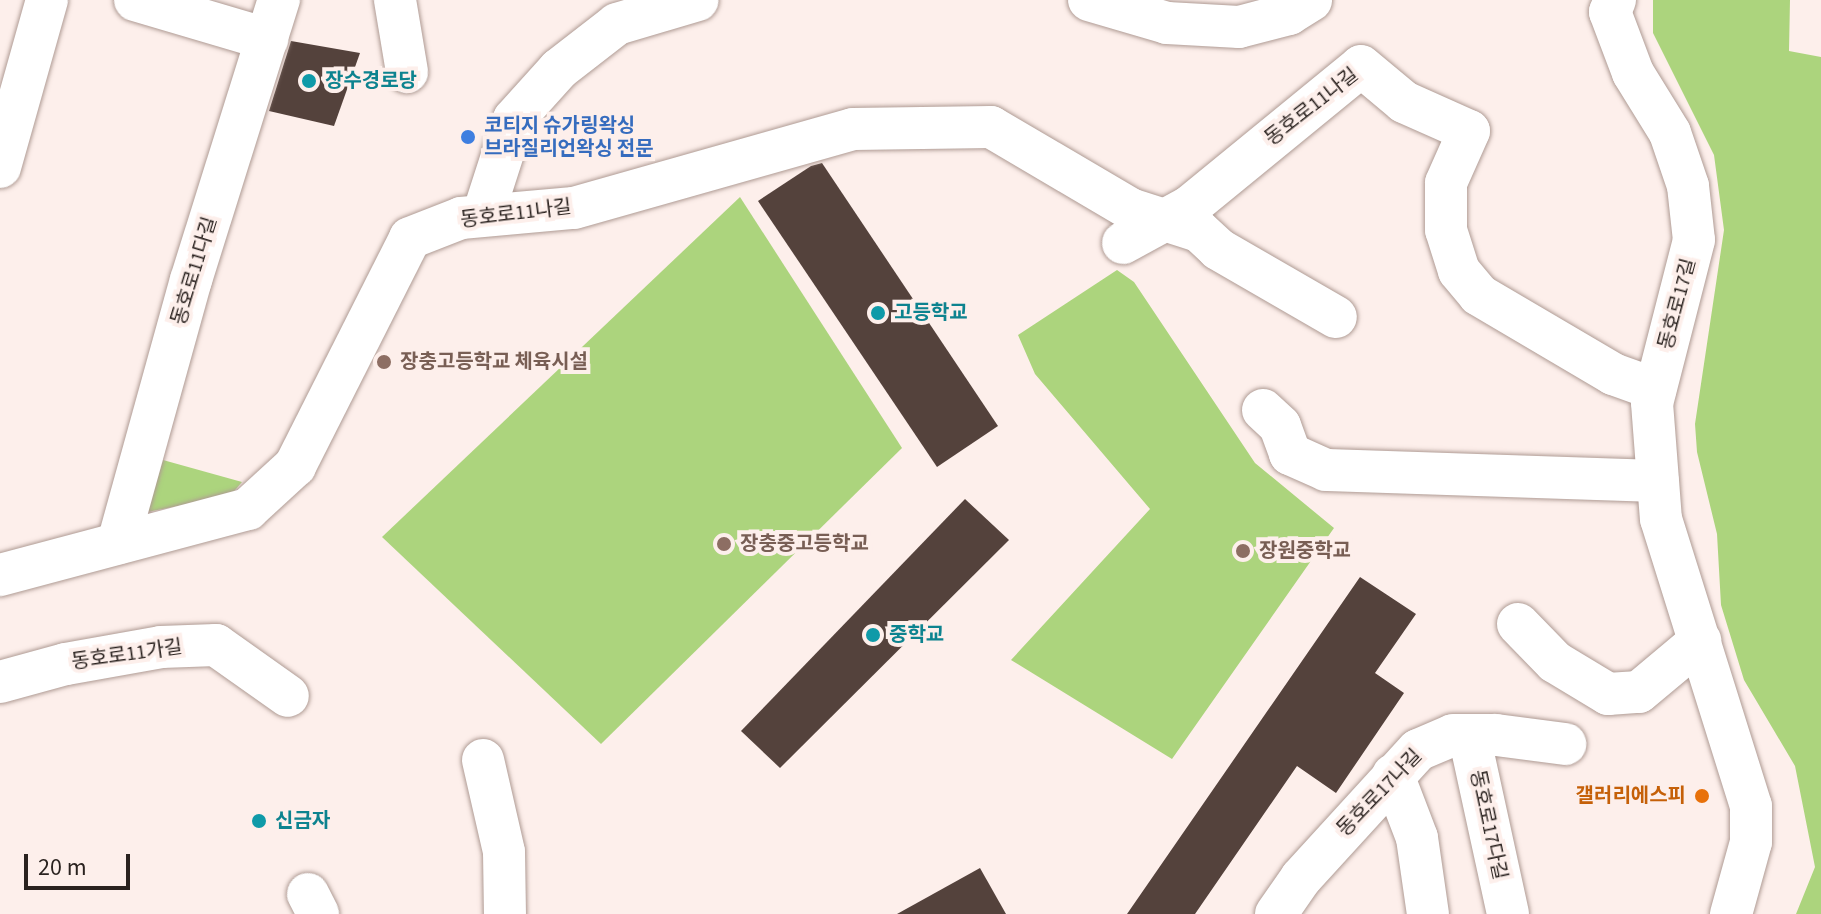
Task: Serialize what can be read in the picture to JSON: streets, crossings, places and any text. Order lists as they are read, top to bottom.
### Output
{
  "streets": {
    "street": [
      "동호로11나길",
      "동호로11다길",
      "동호로17길",
      "동호로11가길",
      "동호로17나길",
      "동호로17다길"
    ]
  },
  "crossings": [
    ["동호로11나길", "동호로11다길"],
    ["동호로11나길", "동호로17길"],
    ["동호로17나길", "동호로17다길"]
  ],
  "places": [
    "장수경로당",
    "코티지 슈가링왁싱 브라질리언왁싱 전문",
    "고등학교",
    "장충고등학교 체육시설",
    "장충중고등학교",
    "장원중학교",
    "중학교",
    "갤러리에스피",
    "신금자"
  ],
  "scale_bar": "20 m"
}
